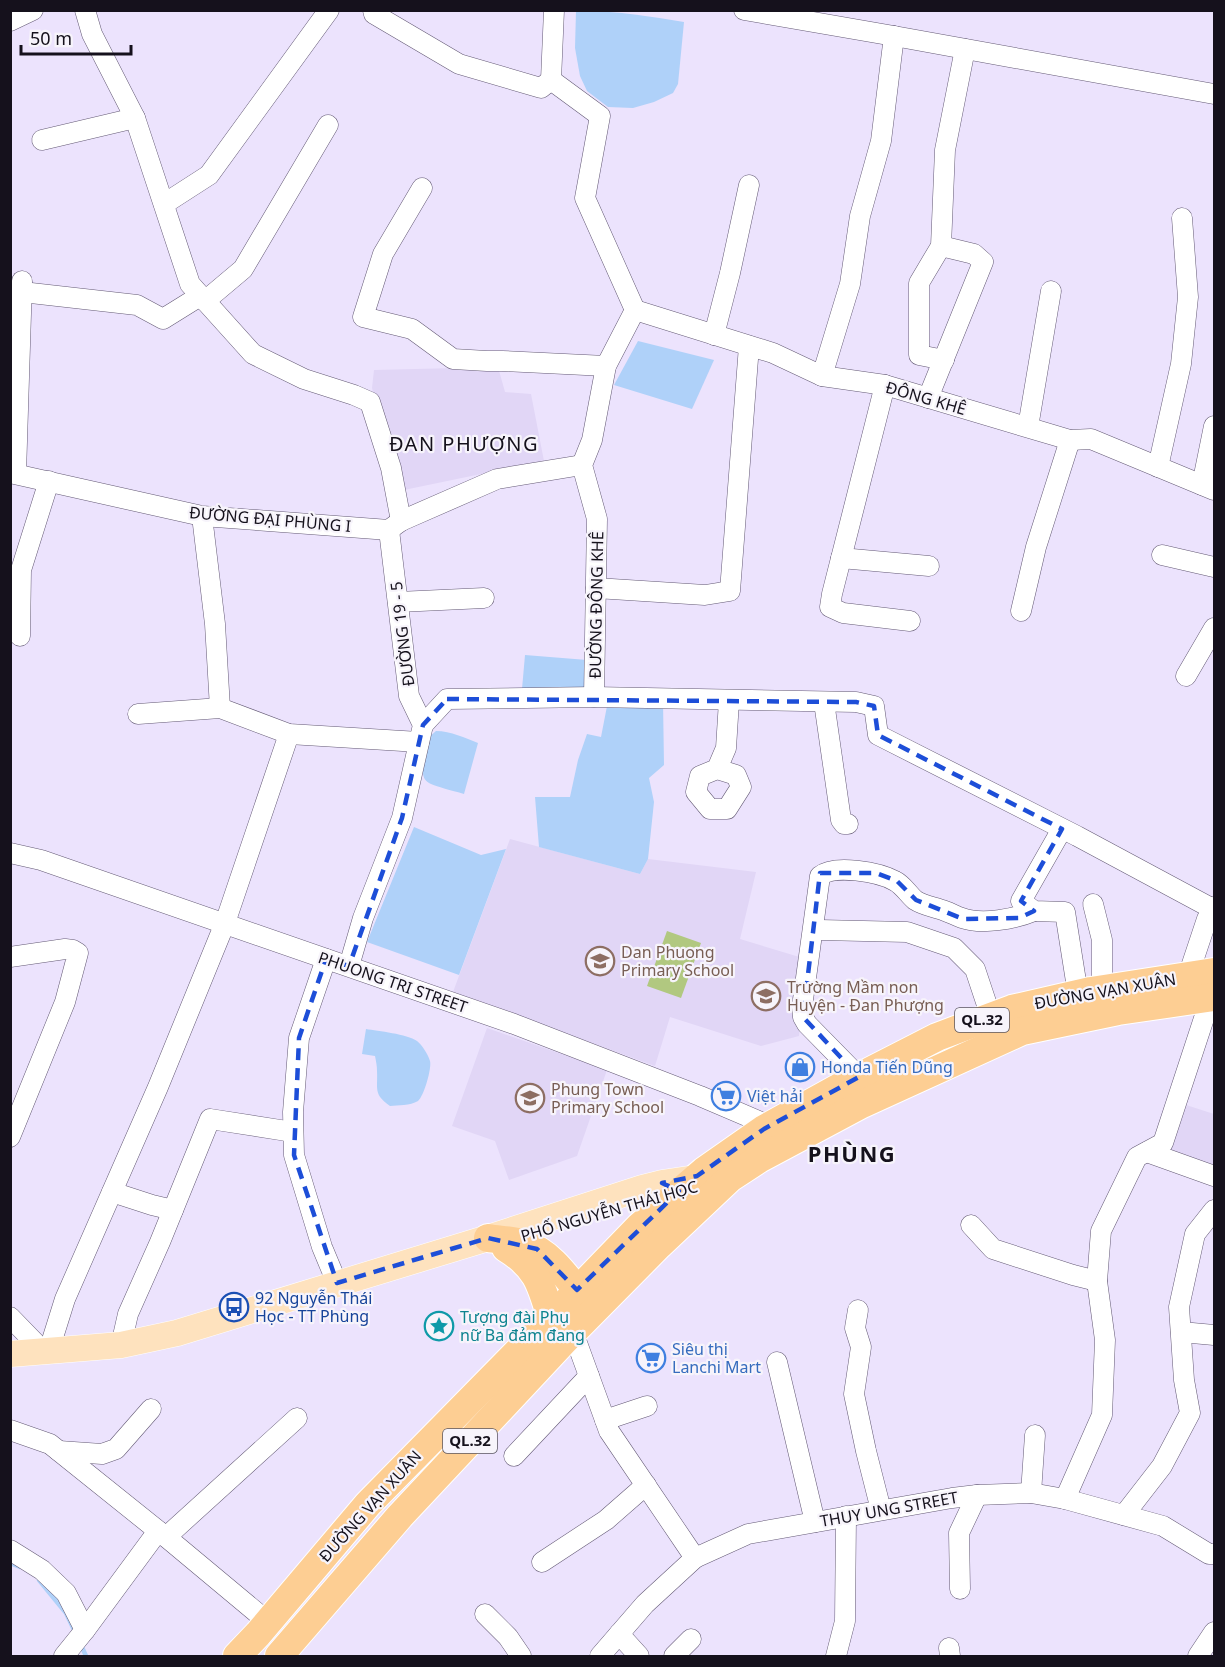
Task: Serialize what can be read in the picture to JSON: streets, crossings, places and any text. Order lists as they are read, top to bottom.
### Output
{
  "streets": {
    "highway": ["ĐƯỜNG VẠN XUÂN", "QL.32"],
    "main road": ["PHỐ NGUYỄN THÁI HỌC"],
    "street": [
      "ĐÔNG KHÊ",
      "ĐƯỜNG ĐẠI PHÙNG I",
      "ĐƯỜNG ĐÔNG KHÊ",
      "ĐƯỜNG 19 - 5",
      "PHUONG TRI STREET",
      "THUY UNG STREET"
    ]
  },
  "crossings": [
    ["ĐƯỜNG ĐẠI PHÙNG I", "ĐƯỜNG 19 - 5"],
    ["PHUONG TRI STREET", "ĐƯỜNG VẠN XUÂN"],
    ["ĐƯỜNG VẠN XUÂN", "PHỐ NGUYỄN THÁI HỌC"]
  ],
  "districts": ["ĐAN PHƯỢNG", "PHÙNG"],
  "places": {
    "school or university": ["Dan Phuong Primary School", "Trường Mầm non Huyện - Đan Phượng", "Phung Town Primary School"],
    "shop": ["Honda Tiến Dũng"],
    "supermarket": ["Việt hải", "Siêu thị Lanchi Mart"],
    "bus stop": ["92 Nguyễn Thái Học - TT Phùng"],
    "place": ["Tượng đài Phụ nữ Ba đảm đang"]
  },
  "scale_bar": "50 m"
}
